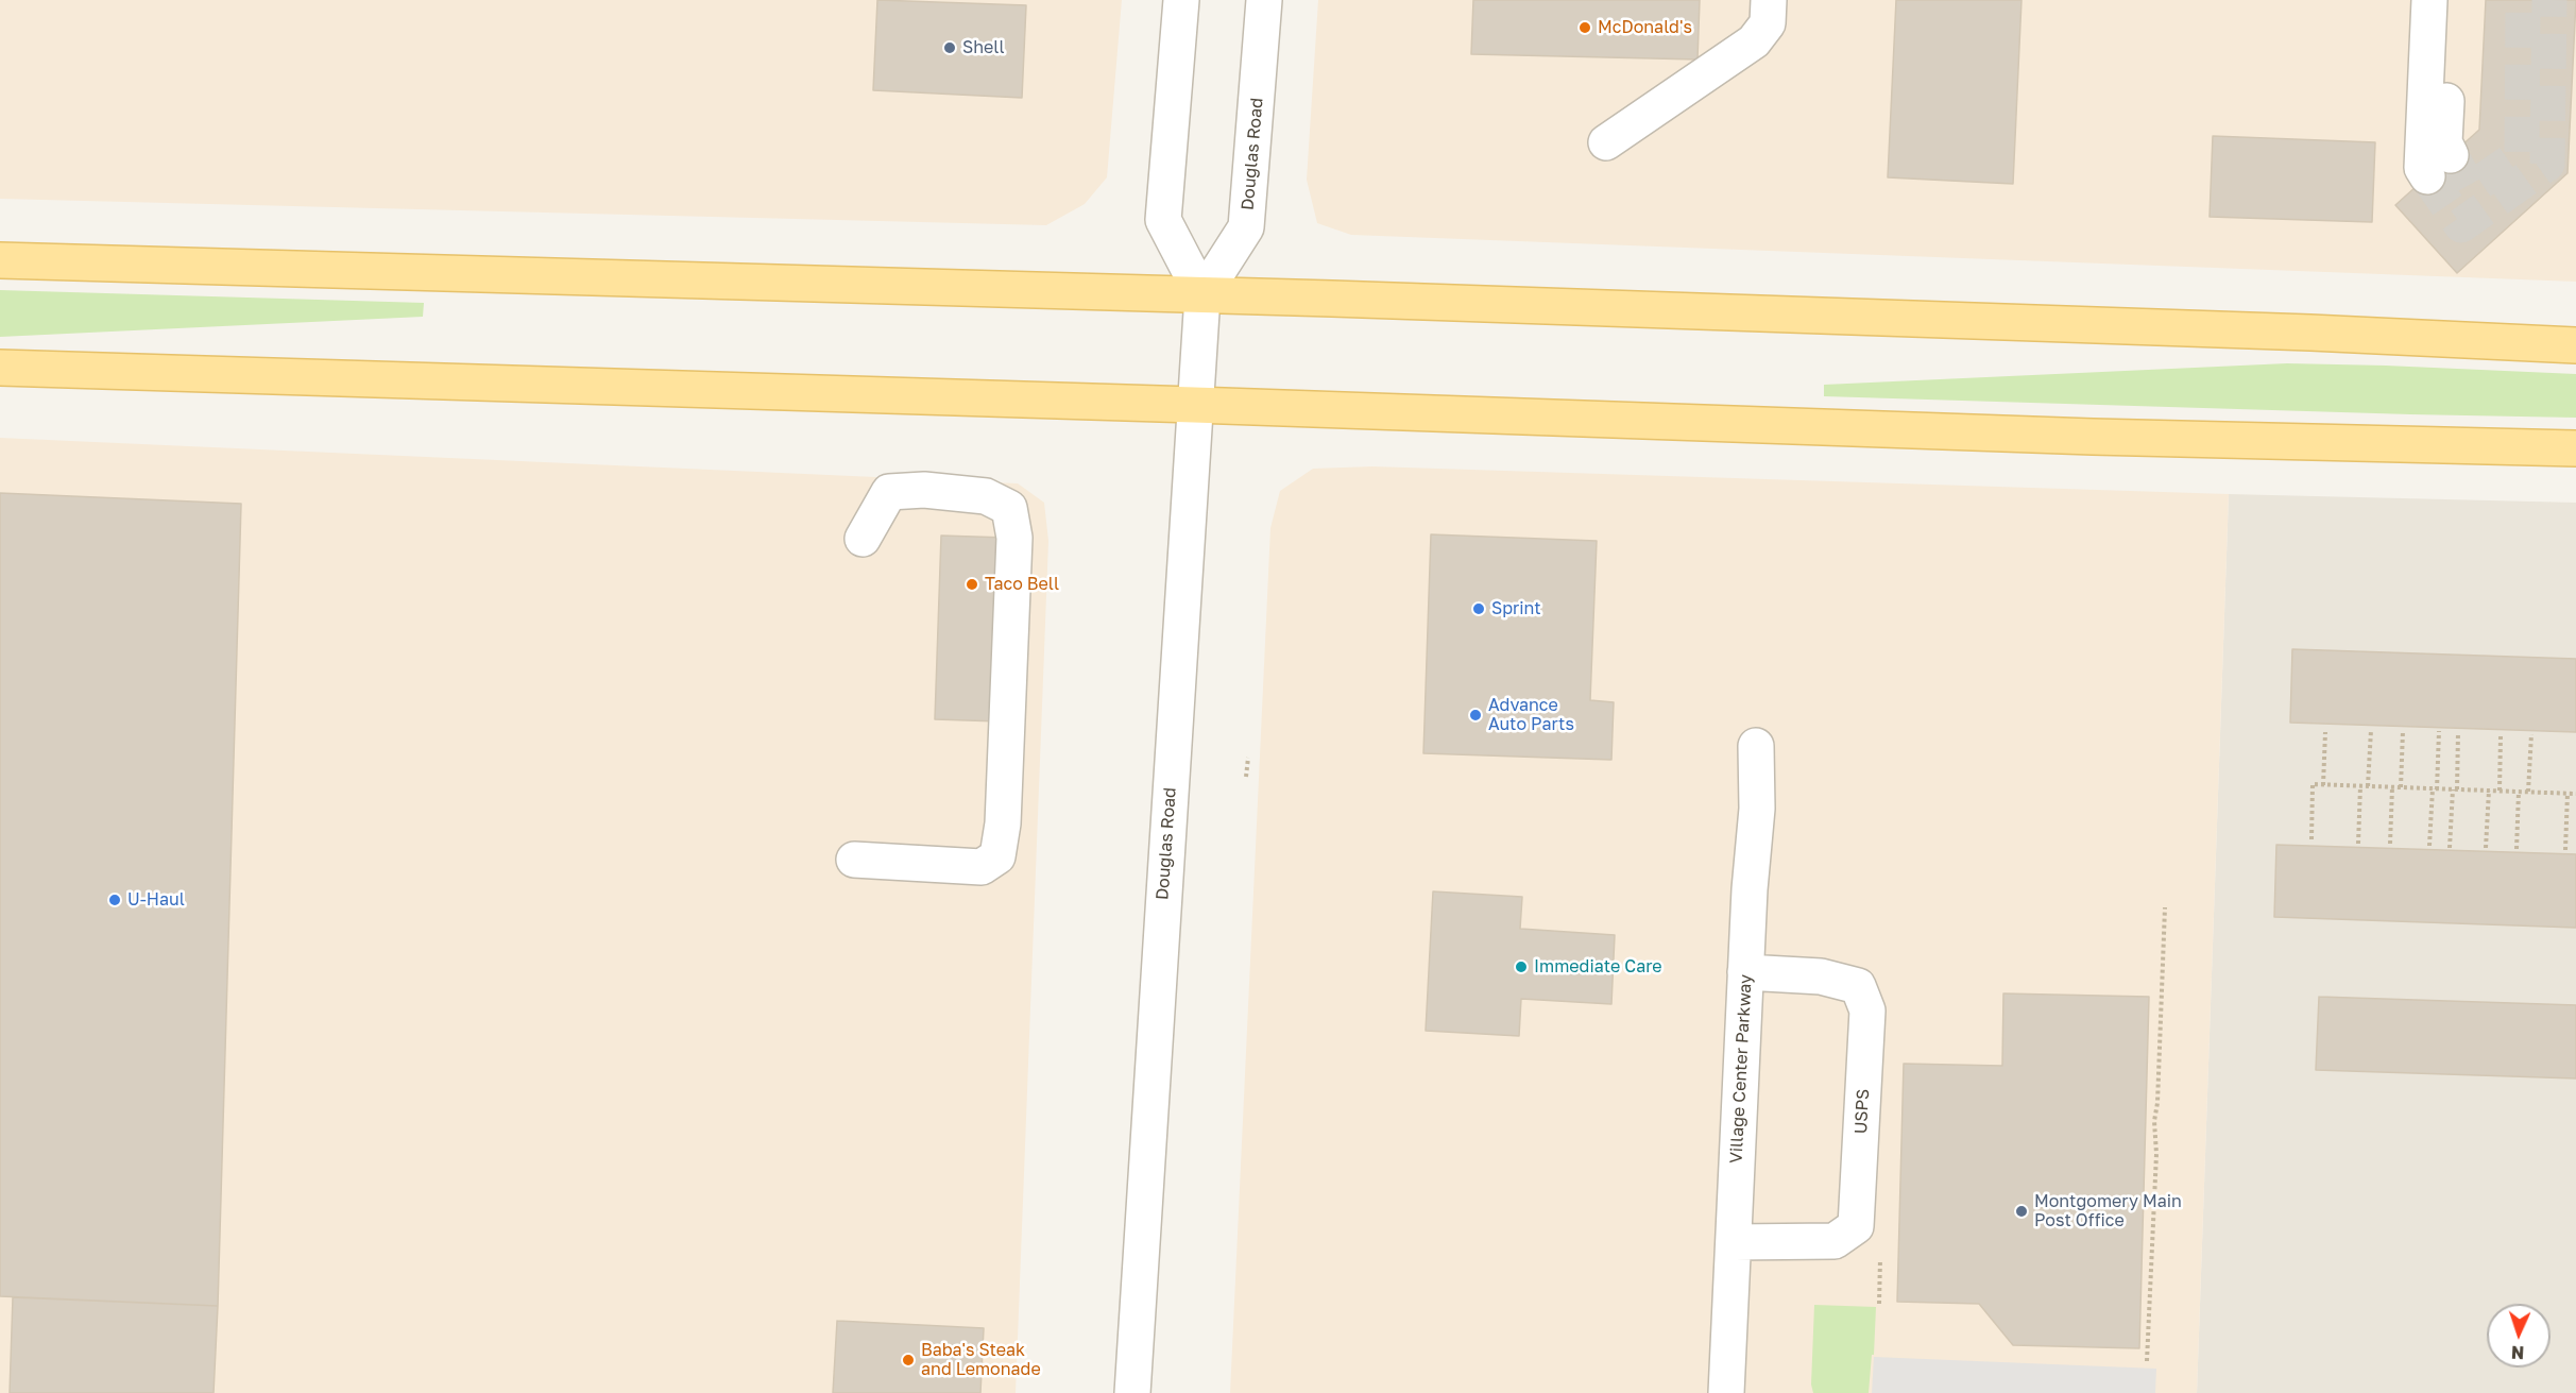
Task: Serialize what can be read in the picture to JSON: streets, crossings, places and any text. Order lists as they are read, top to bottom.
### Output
{
  "streets": {
    "street": ["Douglas Road", "Village Center Parkway", "USPS"]
  },
  "crossings": [
    ["Village Center Parkway", "USPS"]
  ],
  "places": [
    "McDonald's",
    "Shell",
    "Taco Bell",
    "Sprint",
    "Advance Auto Parts",
    "U-Haul",
    "Immediate Care",
    "Montgomery Main Post Office",
    "Baba's Steak and Lemonade"
  ],
  "north": "bottom"
}
